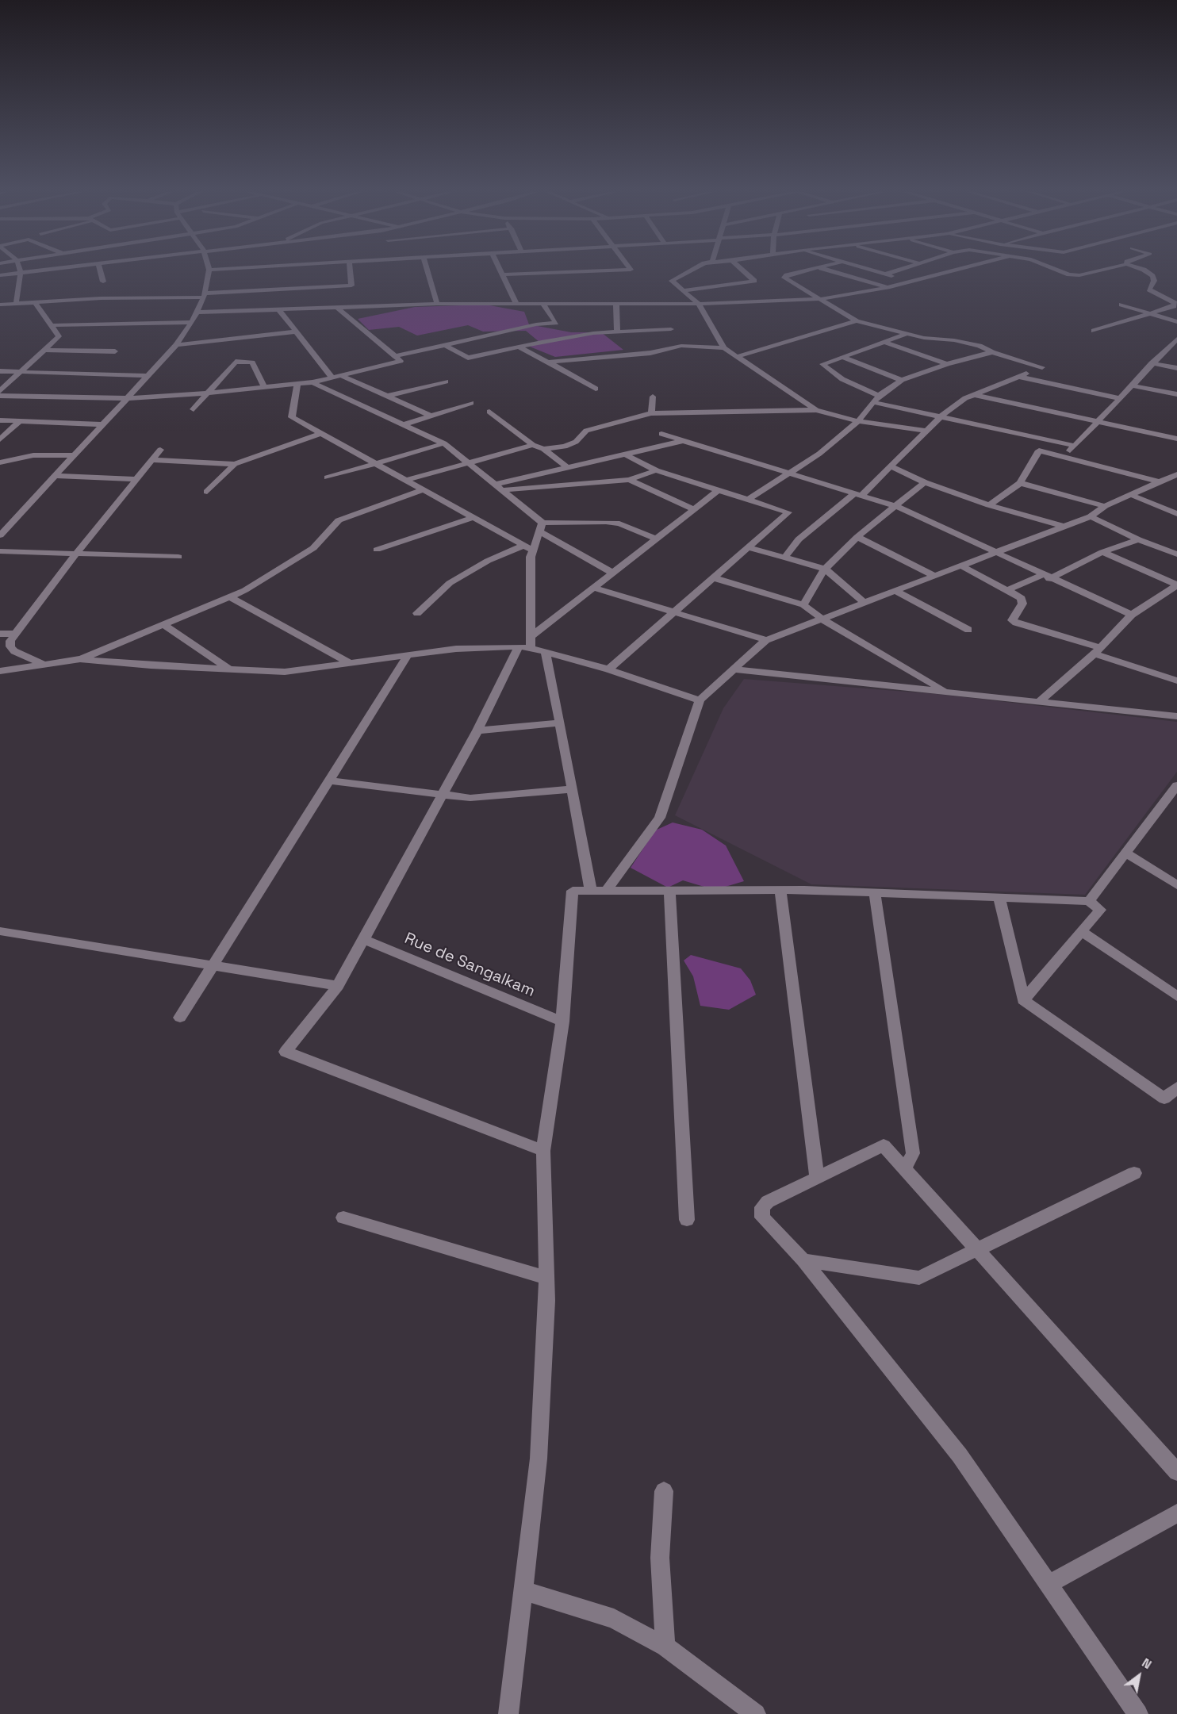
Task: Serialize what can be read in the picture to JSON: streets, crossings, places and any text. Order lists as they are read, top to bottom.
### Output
{
  "streets": {
    "street": ["Rue de Sangalkam"]
  },
  "north": "top right"
}
